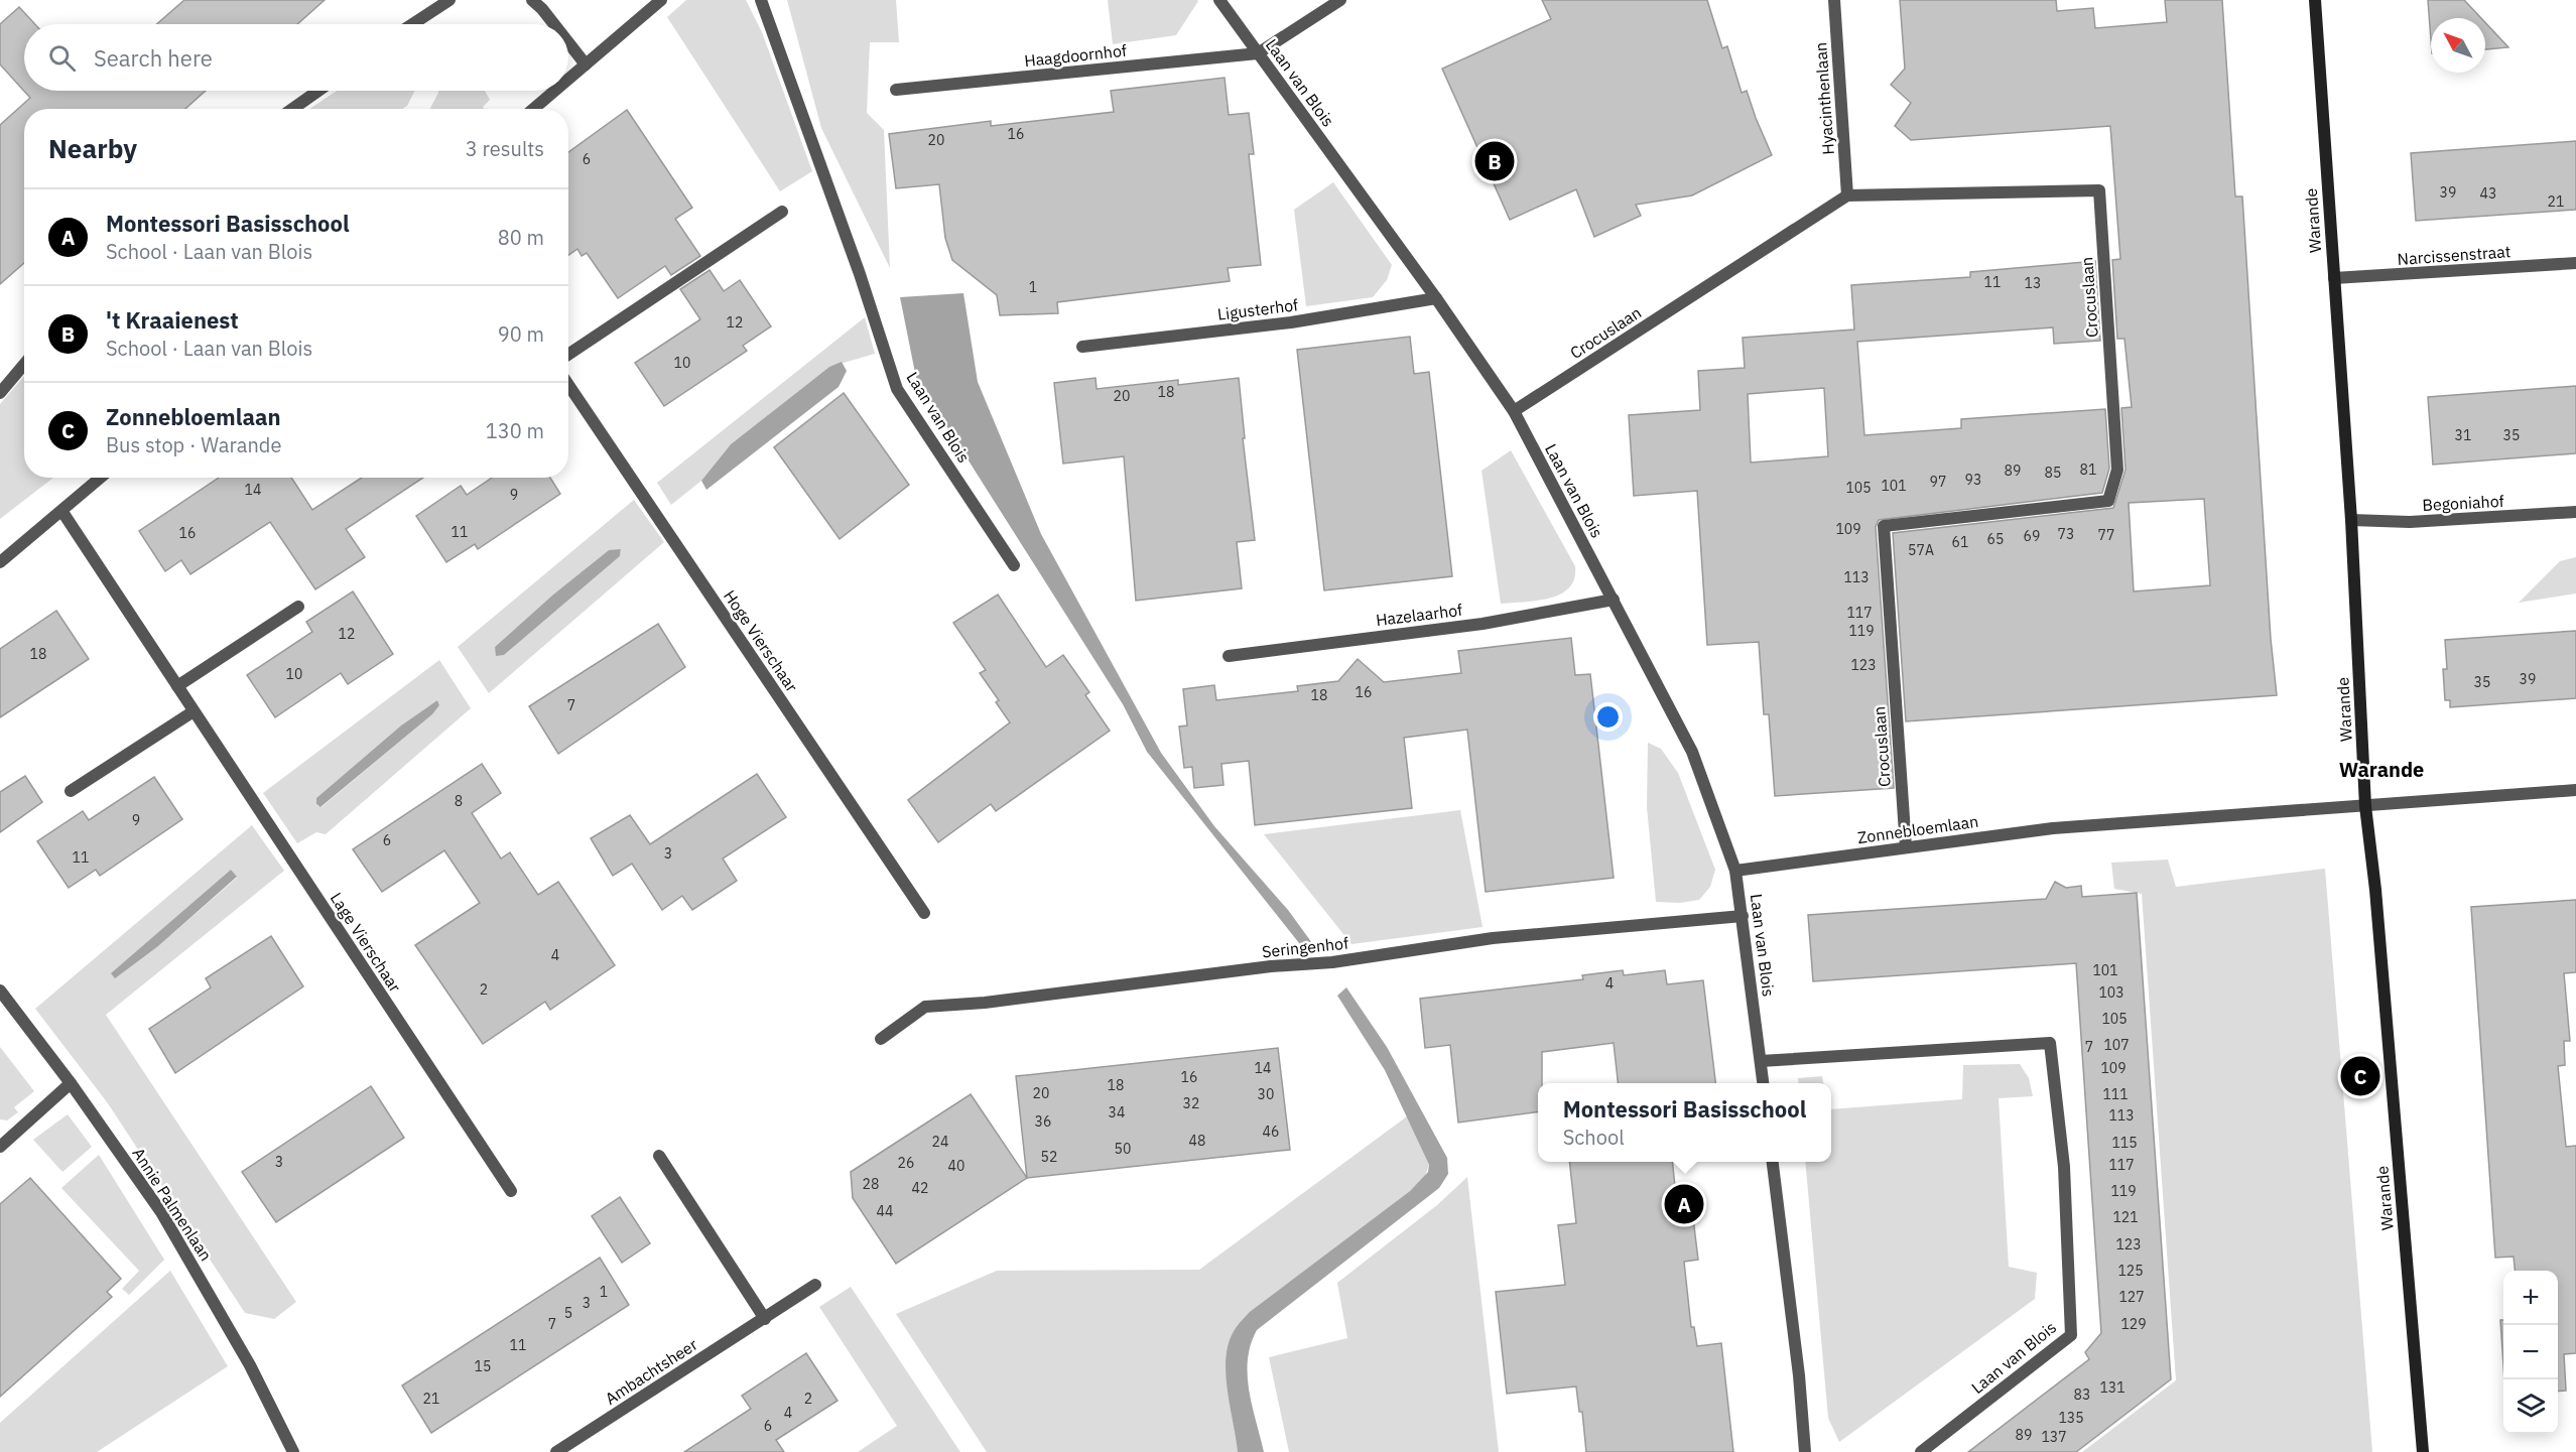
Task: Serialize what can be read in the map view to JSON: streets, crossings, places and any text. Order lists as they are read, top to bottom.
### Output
{
  "streets": {
    "main road": ["Warande"],
    "street": [
      "Haagdoornhof",
      "Laan van Blois",
      "Hyacinthenlaan",
      "Narcissenstraat",
      "Crocuslaan",
      "Ligusterhof",
      "Begoniahof",
      "Hazelaarhof",
      "Hoge Vierschaar",
      "Zonnebloemlaan",
      "Lage Vierschaar",
      "Seringenhof",
      "Annie Palmenlaan",
      "Ambachtsheer"
    ]
  },
  "crossings": [
    ["Haagdoornhof", "Laan van Blois"],
    ["Laan van Blois", "Crocuslaan"],
    ["Laan van Blois", "Ligusterhof"],
    ["Laan van Blois", "Hazelaarhof"],
    ["Laan van Blois", "Zonnebloemlaan"],
    ["Laan van Blois", "Seringenhof"],
    ["Hyacinthenlaan", "Crocuslaan"],
    ["Warande", "Narcissenstraat"],
    ["Warande", "Begoniahof"],
    ["Warande", "Zonnebloemlaan"],
    ["Crocuslaan", "Zonnebloemlaan"]
  ],
  "districts": ["Warande"],
  "house_numbers": [
    "16",
    "20",
    "6",
    "39",
    "43",
    "21",
    "11",
    "13",
    "1",
    "12",
    "10",
    "18",
    "20",
    "31",
    "35",
    "81",
    "89",
    "85",
    "93",
    "97",
    "101",
    "105",
    "14",
    "9",
    "109",
    "11",
    "16",
    "73",
    "77",
    "69",
    "65",
    "61",
    "57A",
    "113",
    "117",
    "119",
    "12",
    "18",
    "123",
    "10",
    "39",
    "35",
    "16",
    "18",
    "7",
    "8",
    "9",
    "6",
    "3",
    "11",
    "4",
    "101",
    "4",
    "2",
    "103",
    "105",
    "107",
    "7",
    "14",
    "109",
    "16",
    "18",
    "20",
    "30",
    "111",
    "32",
    "34",
    "113",
    "36",
    "46",
    "48",
    "24",
    "115",
    "50",
    "52",
    "3",
    "26",
    "117",
    "40",
    "28",
    "42",
    "119",
    "44",
    "121",
    "123",
    "125",
    "1",
    "127",
    "3",
    "5",
    "7",
    "129",
    "11",
    "15",
    "131",
    "83",
    "21",
    "2",
    "4",
    "135",
    "6",
    "89",
    "137"
  ],
  "north": "top left",
  "page": {
    "search": "Search here",
    "heading": ["Nearby", "3 results"],
    "pins": ["B", "C", "A"],
    "list": [
      {
        "mark": "A",
        "name": "Montessori Basisschool",
        "note": "School · Laan van Blois",
        "value": "80 m"
      },
      {
        "mark": "B",
        "name": "'t Kraaienest",
        "note": "School · Laan van Blois",
        "value": "90 m"
      },
      {
        "mark": "C",
        "name": "Zonnebloemlaan",
        "note": "Bus stop · Warande",
        "value": "130 m"
      }
    ],
    "popup": ["Montessori Basisschool", "School"],
    "map_buttons": ["+", "−"]
  }
}
